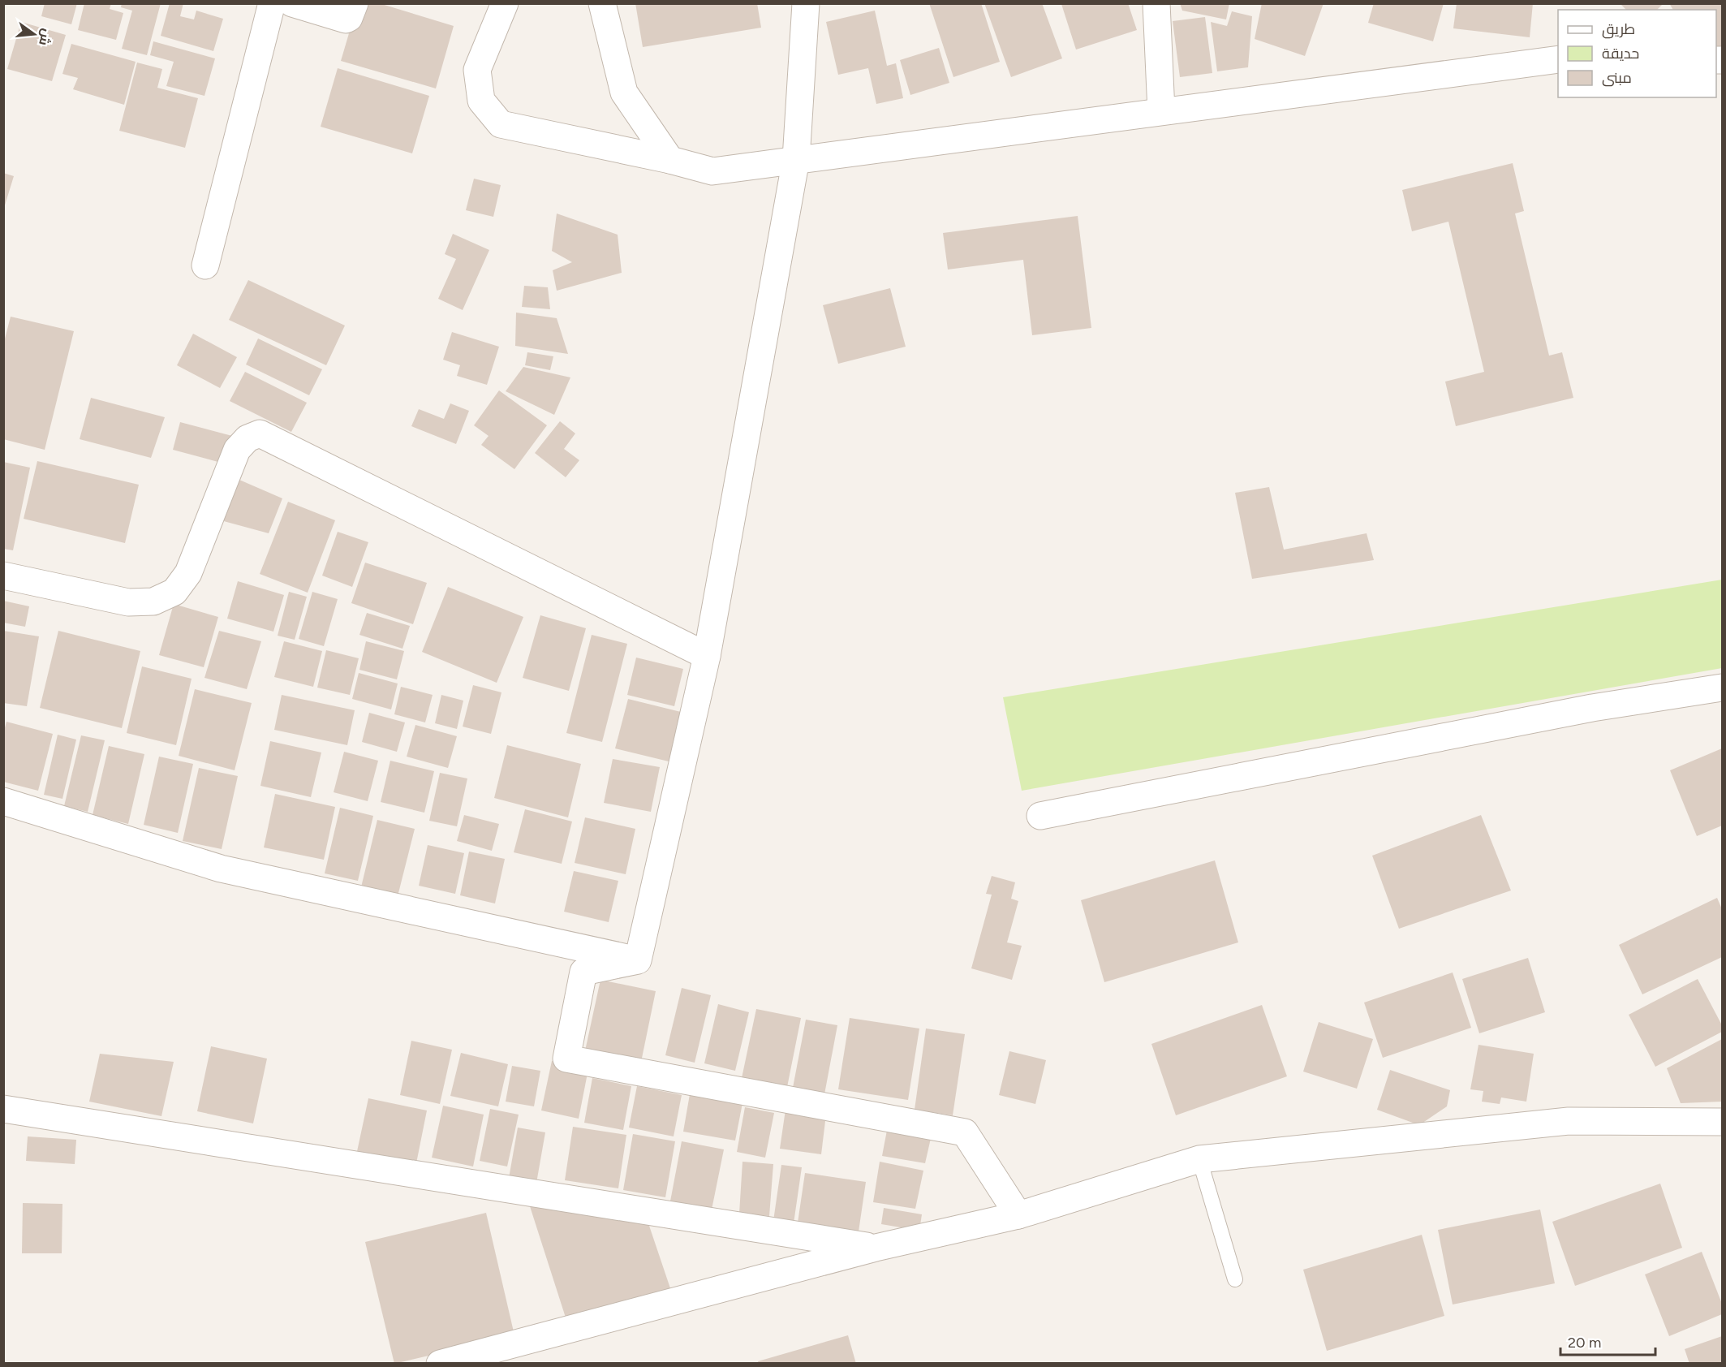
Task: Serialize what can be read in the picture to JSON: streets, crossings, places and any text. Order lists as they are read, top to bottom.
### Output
{
  "legend": ["طريق", "حديقة", "مبنى"],
  "scale_bar": "20 m",
  "north": "right"
}
